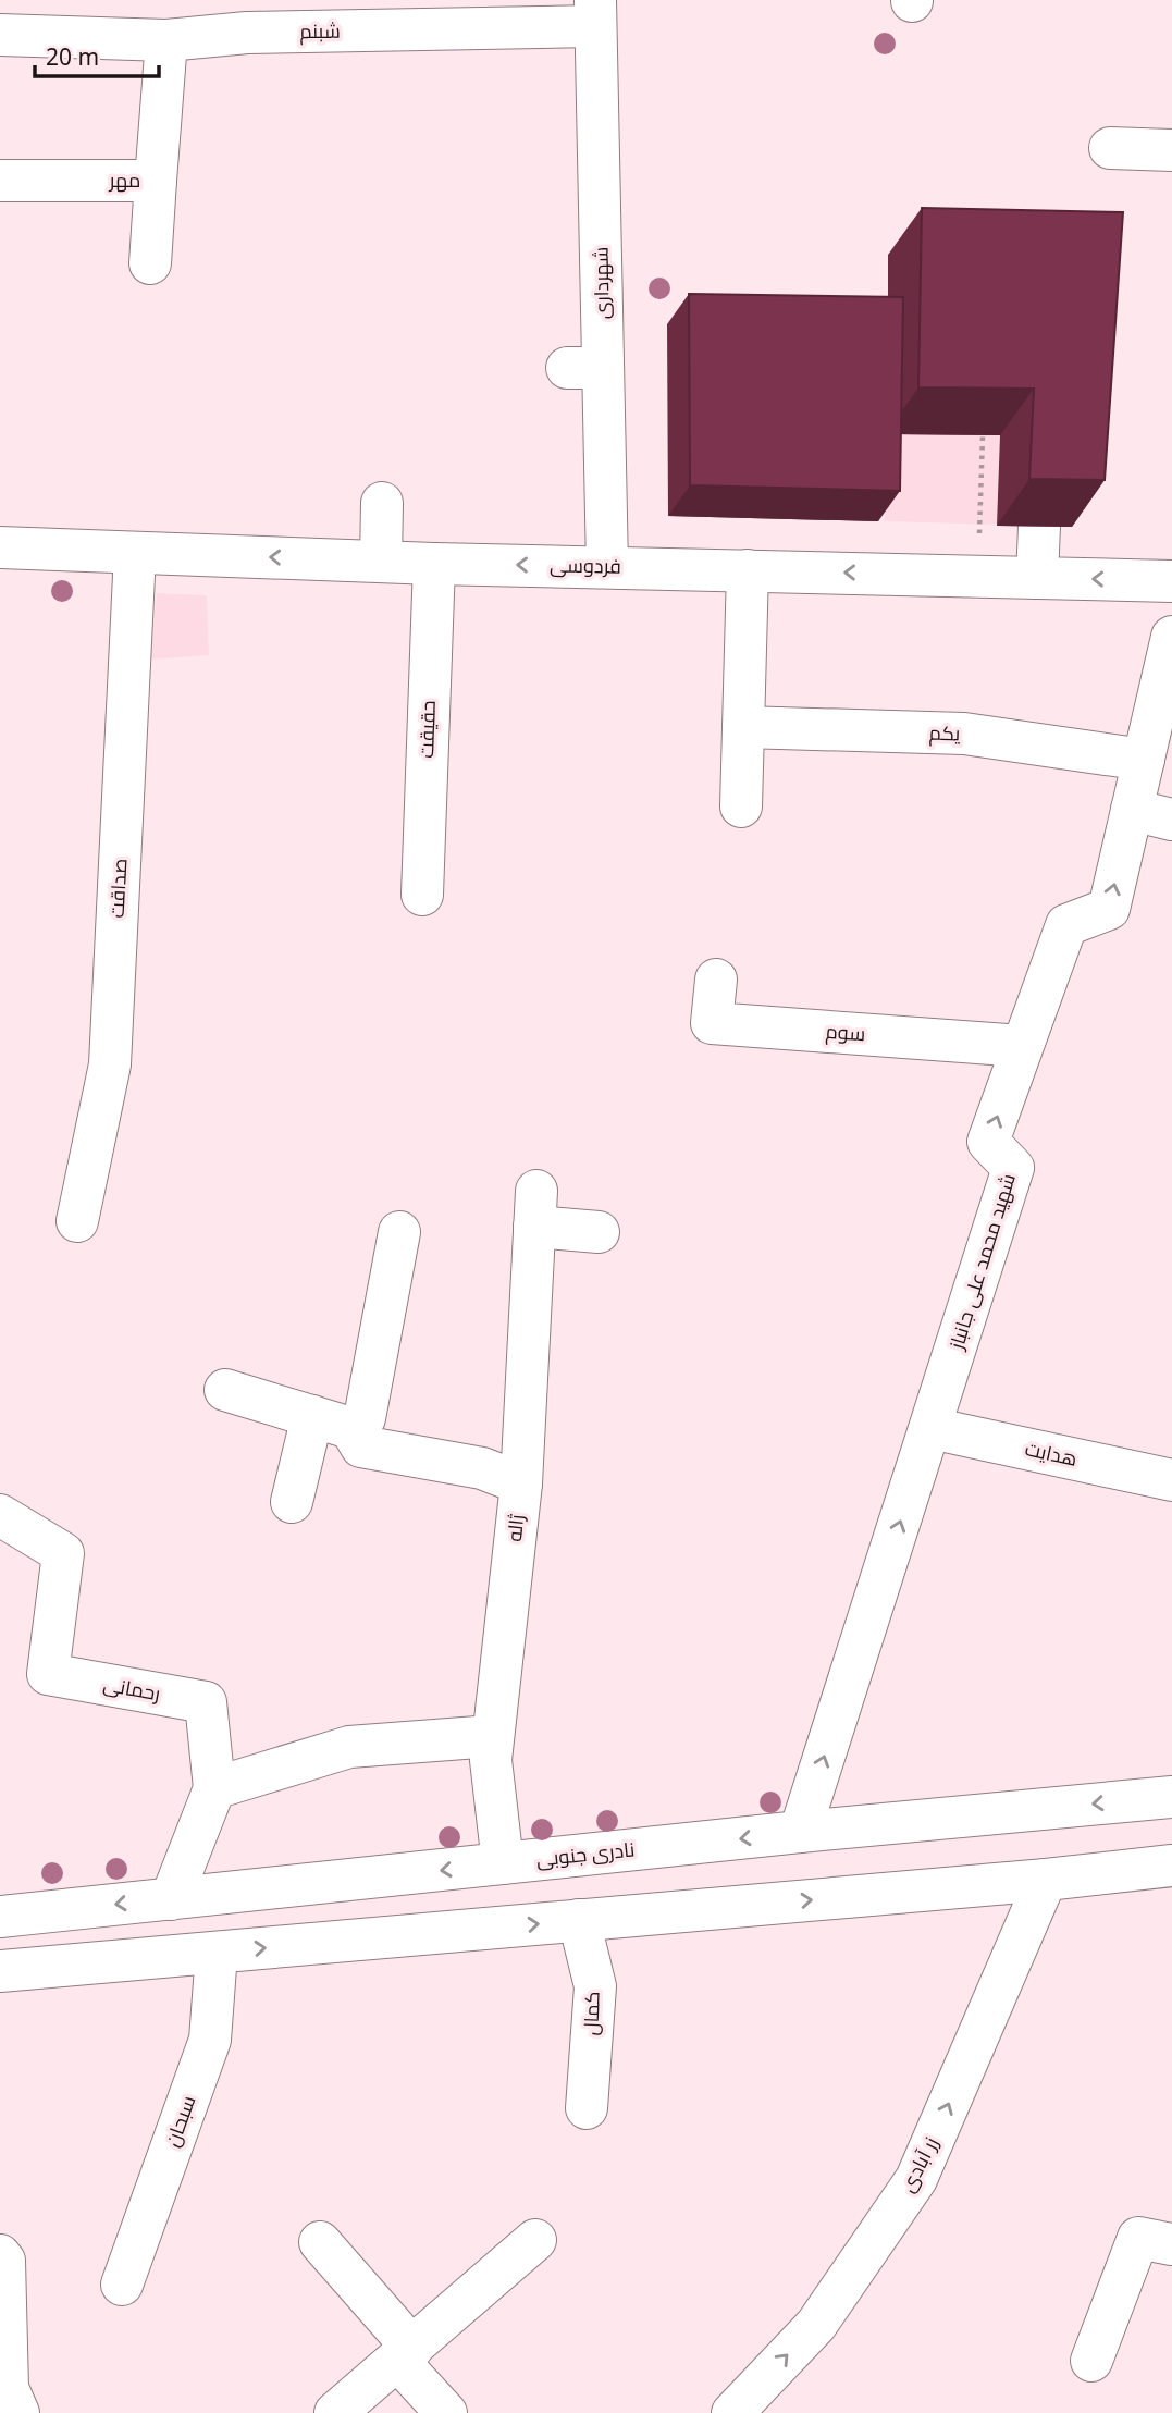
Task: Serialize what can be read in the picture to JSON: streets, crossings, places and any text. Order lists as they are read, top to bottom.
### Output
{
  "streets": {
    "street": [
      "شبنم",
      "مهر",
      "شهرداری",
      "فردوسی",
      "حقیقت",
      "یکم",
      "صداقت",
      "سوم",
      "شهید محمد علی جانباز",
      "هدایت",
      "ژاله",
      "رحمانی",
      "نادری جنوبی",
      "کمال",
      "سبحان",
      "زر آبادی"
    ]
  },
  "crossings": [
    ["شبنم", "مهر"],
    ["شبنم", "شهرداری"],
    ["شهرداری", "فردوسی"],
    ["فردوسی", "حقیقت"],
    ["فردوسی", "صداقت"],
    ["یکم", "شهید محمد علی جانباز"],
    ["سوم", "شهید محمد علی جانباز"],
    ["شهید محمد علی جانباز", "هدایت"],
    ["شهید محمد علی جانباز", "نادری جنوبی"],
    ["ژاله", "نادری جنوبی"],
    ["رحمانی", "نادری جنوبی"]
  ],
  "one_way": ["فردوسی", "شهید محمد علی جانباز", "زر آبادی"],
  "scale_bar": "20 m"
}
